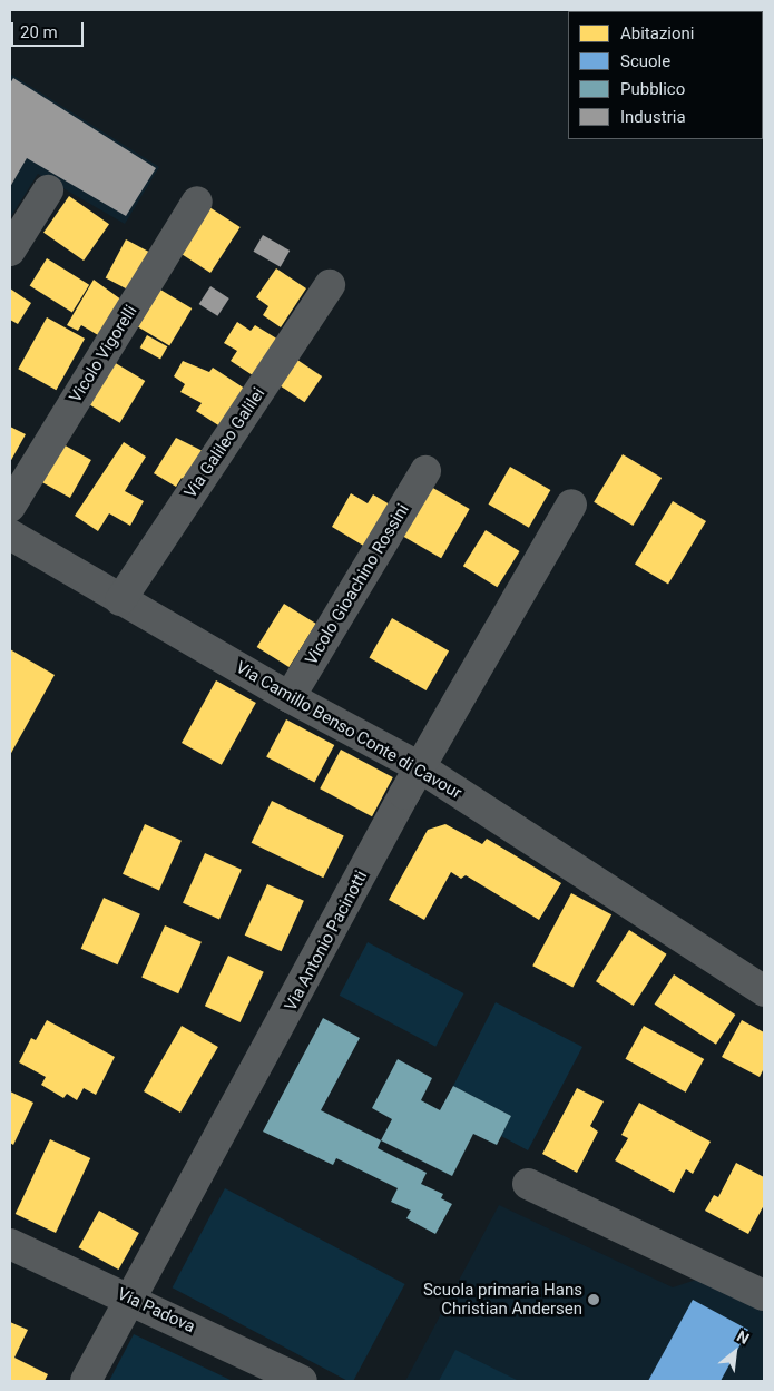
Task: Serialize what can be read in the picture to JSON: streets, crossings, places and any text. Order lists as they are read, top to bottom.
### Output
{
  "streets": {
    "street": [
      "Vicolo Vigorelli",
      "Via Galileo Galilei",
      "Vicolo Gioachino Rossini",
      "Via Camillo Benso Conte di Cavour",
      "Via Antonio Pacinotti",
      "Via Padova"
    ]
  },
  "crossings": [
    ["Via Galileo Galilei", "Via Camillo Benso Conte di Cavour"],
    ["Vicolo Gioachino Rossini", "Via Camillo Benso Conte di Cavour"],
    ["Via Camillo Benso Conte di Cavour", "Via Antonio Pacinotti"],
    ["Via Antonio Pacinotti", "Via Padova"]
  ],
  "places": ["Scuola primaria Hans Christian Andersen"],
  "legend": [
    "Abitazioni",
    "Scuole",
    "Pubblico",
    "Industria"
  ],
  "scale_bar": "20 m",
  "north": "top right"
}
